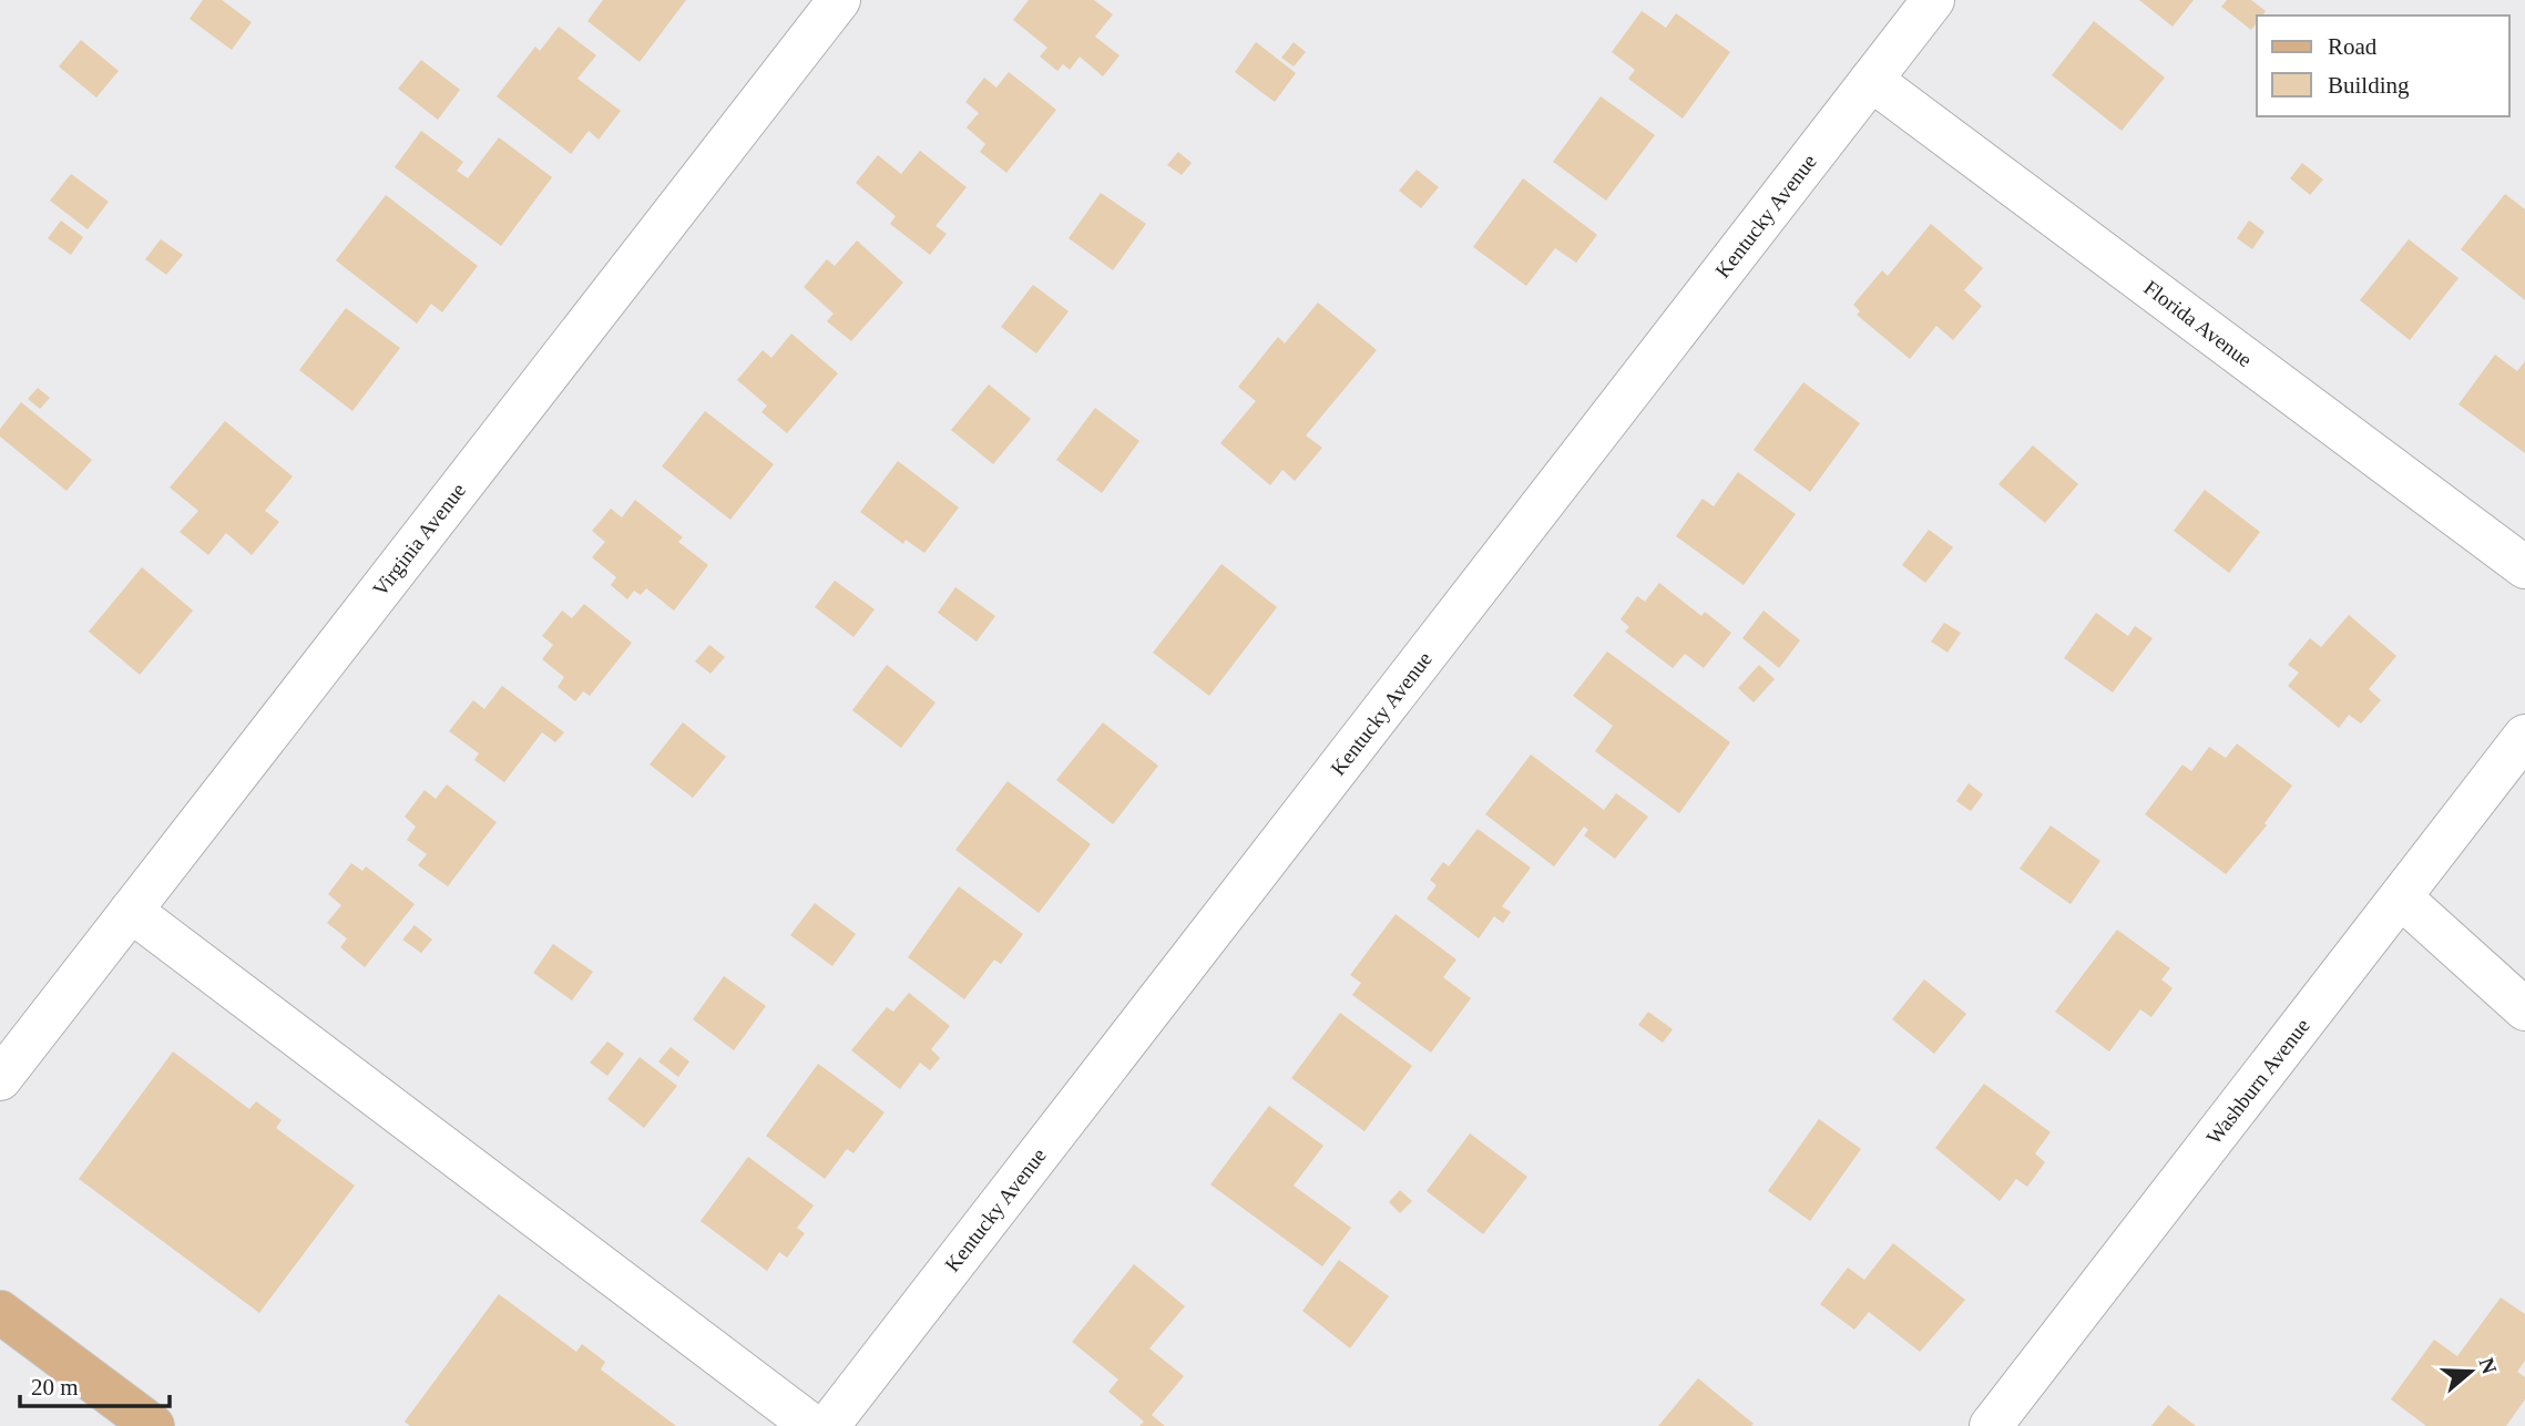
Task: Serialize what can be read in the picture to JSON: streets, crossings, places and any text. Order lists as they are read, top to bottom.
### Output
{
  "streets": {
    "street": [
      "Kentucky Avenue",
      "Florida Avenue",
      "Virginia Avenue",
      "Washburn Avenue"
    ]
  },
  "crossings": [
    ["Kentucky Avenue", "Florida Avenue"]
  ],
  "legend": ["Road", "Building"],
  "scale_bar": "20 m",
  "north": "right"
}
